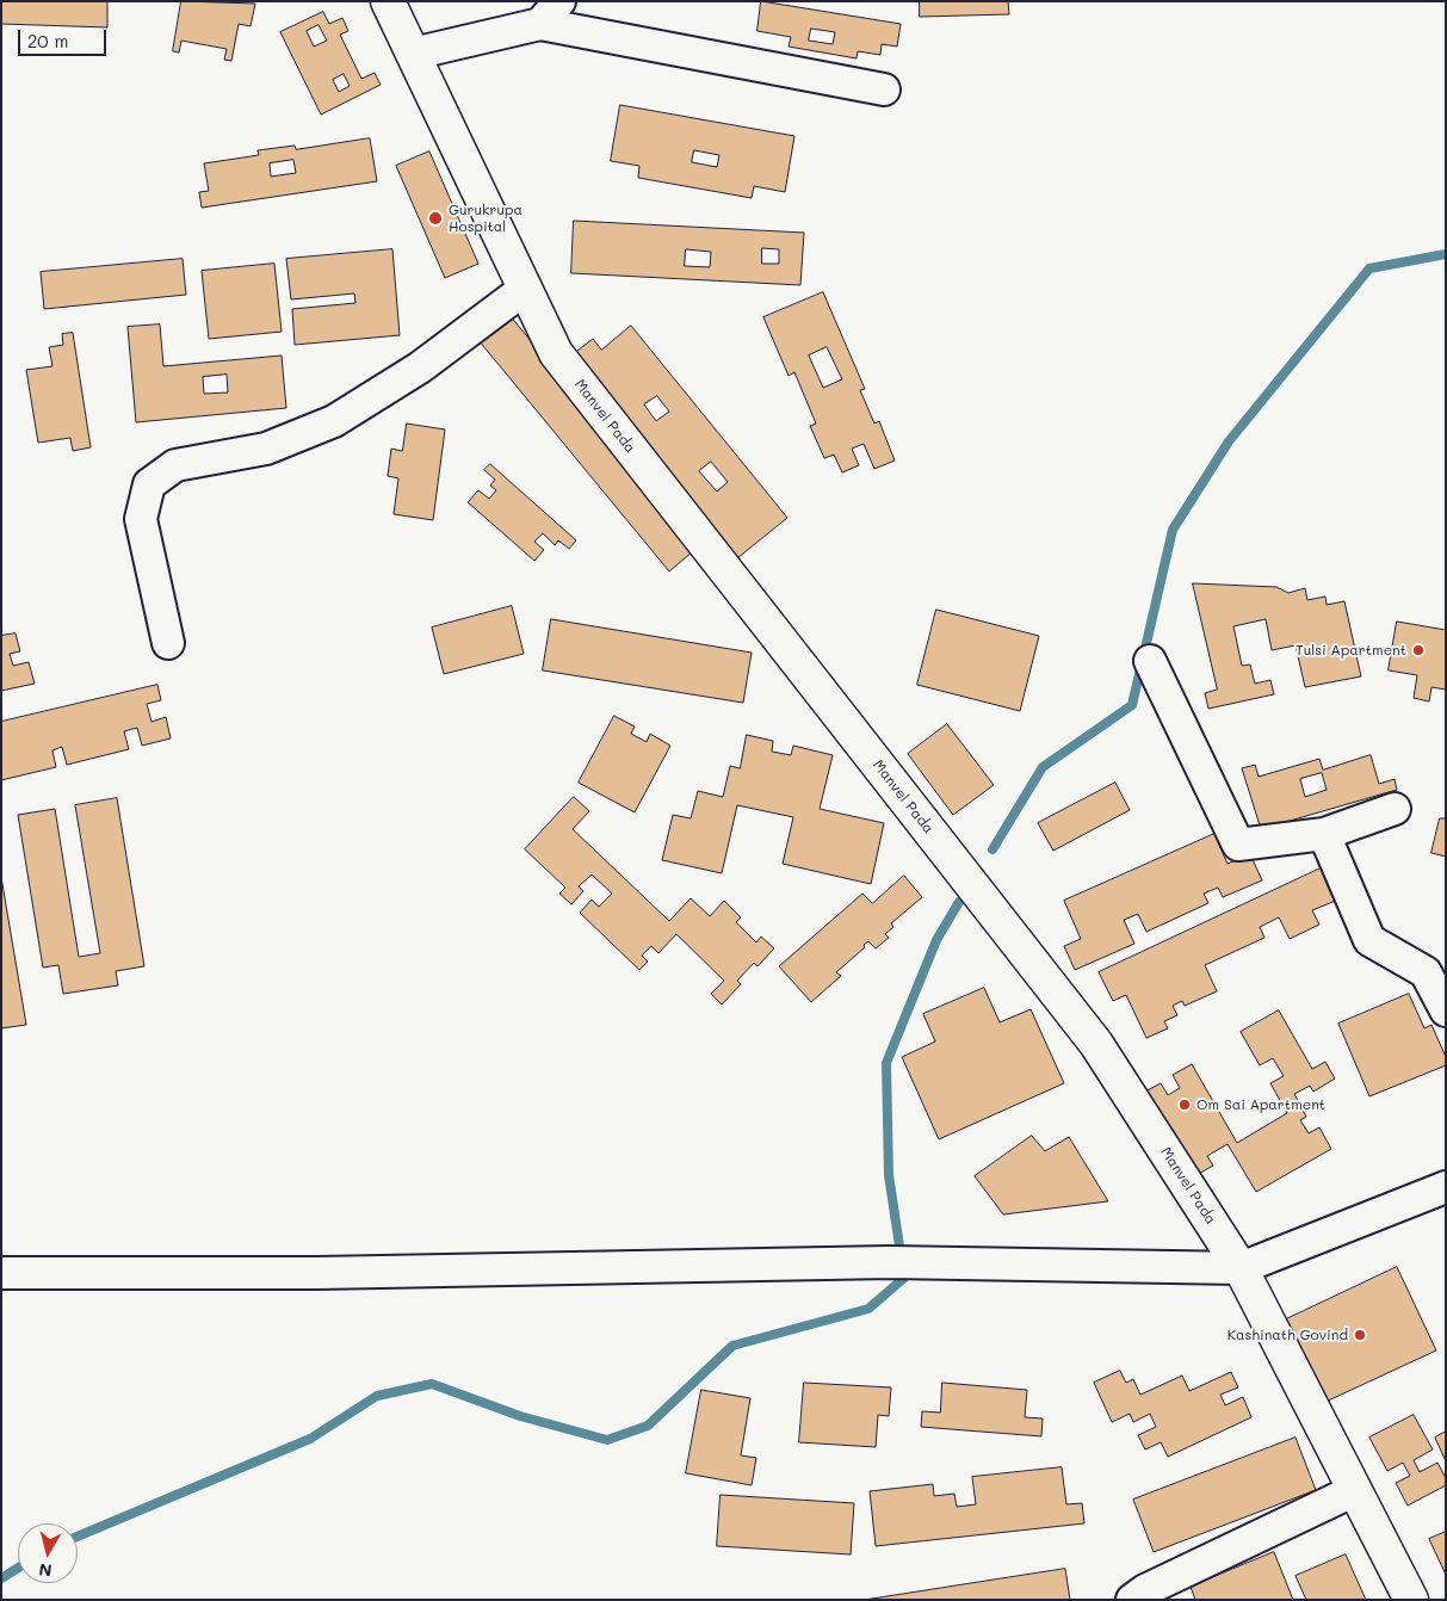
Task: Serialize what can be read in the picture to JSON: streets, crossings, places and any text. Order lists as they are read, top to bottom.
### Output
{
  "streets": {
    "main road": ["Manvel Pada"]
  },
  "places": [
    "Gurukrupa Hospital",
    "Tulsi Apartment",
    "Om Sai Apartment",
    "Kashinath Govind"
  ],
  "scale_bar": "20 m",
  "north": "bottom"
}
